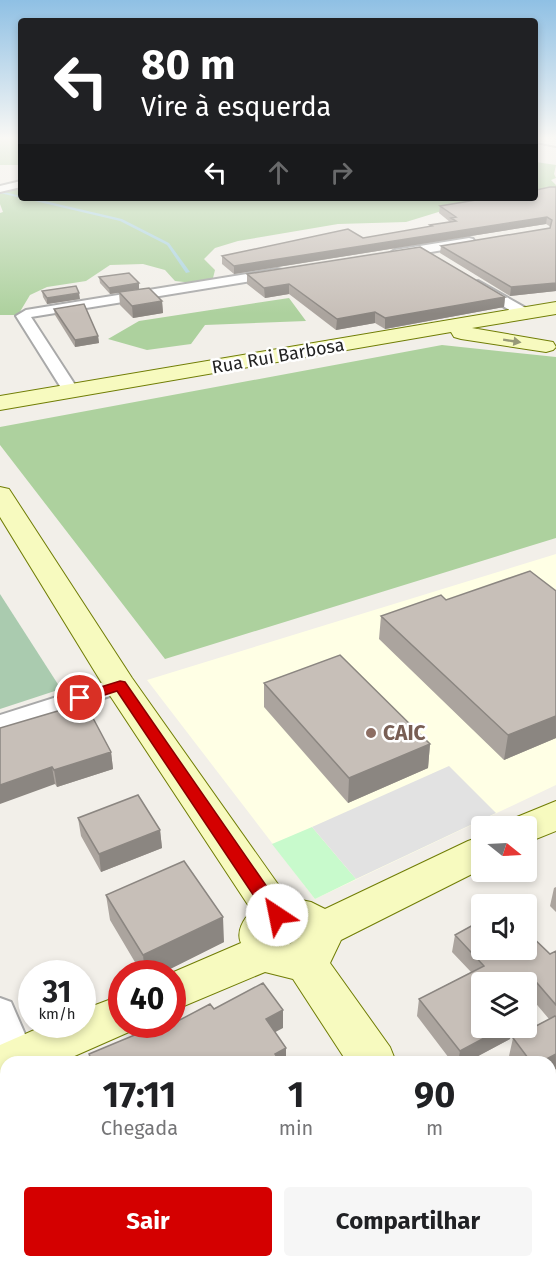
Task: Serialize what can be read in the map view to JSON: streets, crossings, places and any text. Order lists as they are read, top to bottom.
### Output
{
  "streets": {
    "street": ["Rua Rui Barbosa"]
  },
  "places": ["CAIC"],
  "north": "right",
  "page": {
    "turn": ["80 m", "Vire à esquerda"],
    "speed": "31 km/h",
    "limit": "40",
    "eta": [
      "17:11",
      "Chegada",
      "1",
      "min",
      "90",
      "m"
    ],
    "buttons": ["Sair", "Compartilhar"]
  }
}
